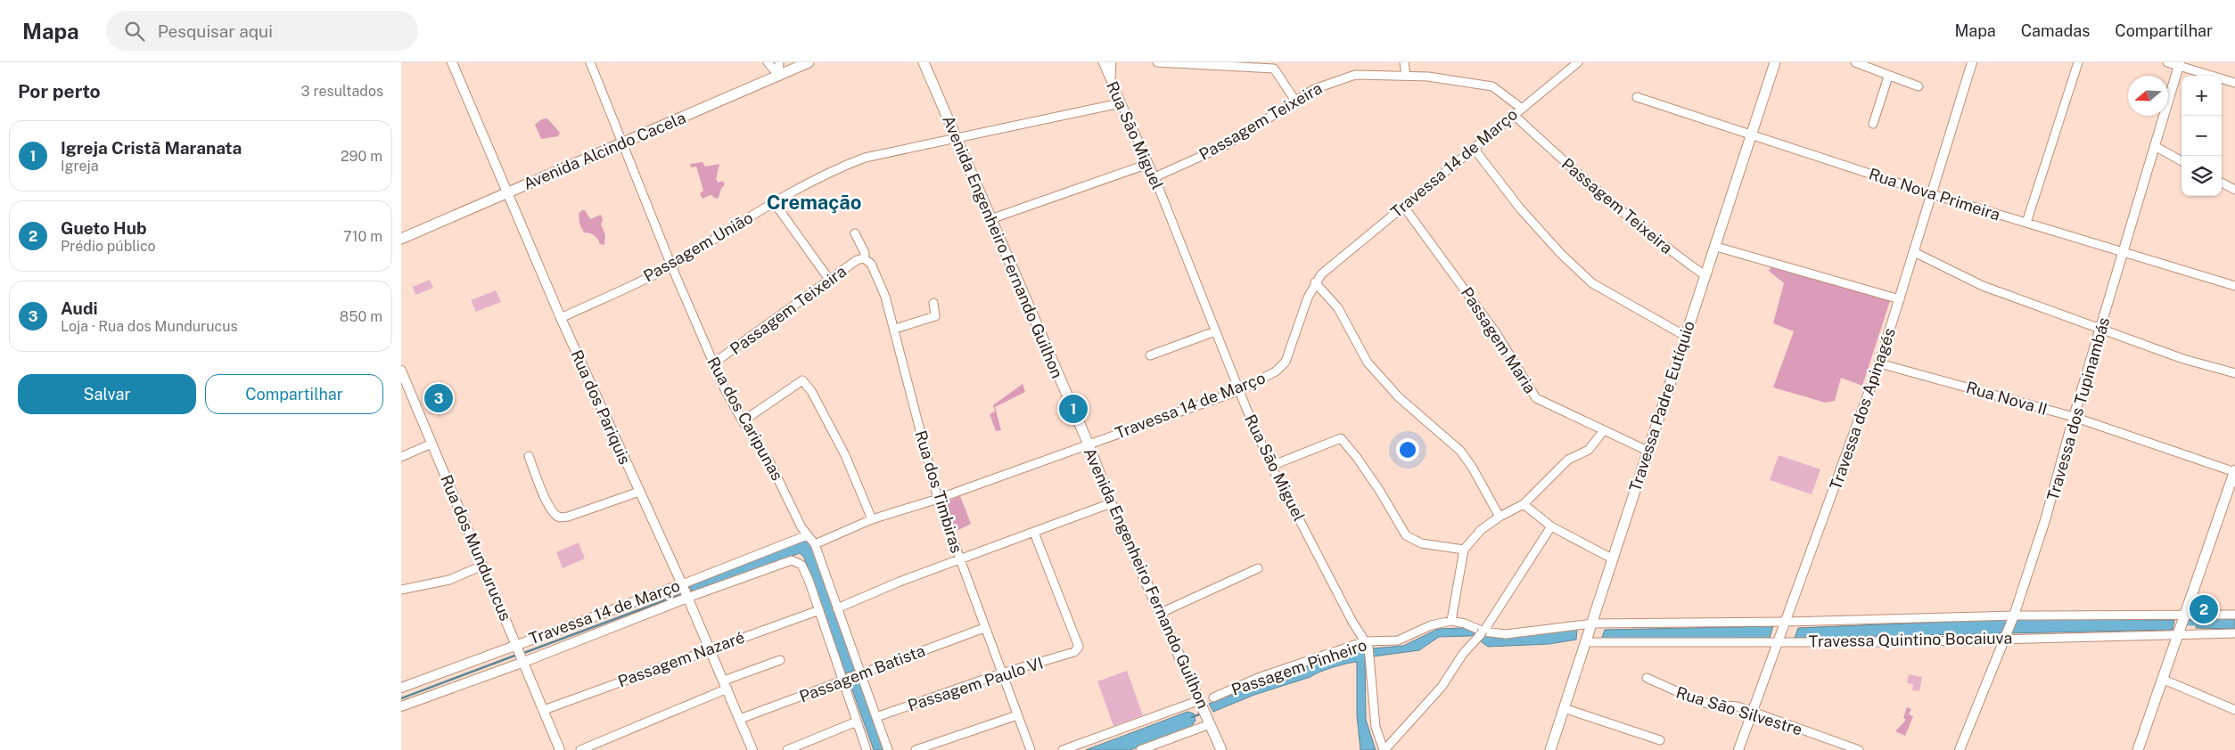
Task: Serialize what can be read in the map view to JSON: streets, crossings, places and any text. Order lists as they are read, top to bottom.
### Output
{
  "streets": {
    "main road": ["Avenida Alcindo Cacela", "Avenida Engenheiro Fernando Guilhon", "Travessa Padre Eutíquio"],
    "street": [
      "Passagem Teixeira",
      "Rua São Miguel",
      "Travessa 14 de Março",
      "Rua Nova Primeira",
      "Passagem União",
      "Passagem Maria",
      "Rua Nova II",
      "Rua dos Pariquis",
      "Travessa dos Apinagés",
      "Travessa dos Tupinambás",
      "Rua dos Caripunas",
      "Rua dos Timbiras",
      "Rua dos Mundurucus",
      "Travessa Quintino Bocaiuva",
      "Passagem Nazaré",
      "Passagem Pinheiro",
      "Passagem Batista",
      "Passagem Paulo VI",
      "Rua São Silvestre"
    ]
  },
  "crossings": [
    ["Passagem Teixeira", "Rua São Miguel"],
    ["Passagem Teixeira", "Travessa 14 de Março"],
    ["Passagem Teixeira", "Travessa Padre Eutíquio"],
    ["Passagem Teixeira", "Rua dos Caripunas"],
    ["Passagem Teixeira", "Rua dos Timbiras"],
    ["Rua São Miguel", "Travessa 14 de Março"],
    ["Rua São Miguel", "Passagem União"],
    ["Rua São Miguel", "Passagem Pinheiro"],
    ["Avenida Alcindo Cacela", "Rua dos Pariquis"],
    ["Avenida Alcindo Cacela", "Rua dos Caripunas"],
    ["Travessa 14 de Março", "Avenida Engenheiro Fernando Guilhon"],
    ["Travessa 14 de Março", "Passagem Maria"],
    ["Travessa 14 de Março", "Rua dos Pariquis"],
    ["Travessa 14 de Março", "Rua dos Caripunas"],
    ["Travessa 14 de Março", "Rua dos Timbiras"],
    ["Travessa 14 de Março", "Rua dos Mundurucus"],
    ["Travessa 14 de Março", "Passagem Nazaré"],
    ["Rua Nova Primeira", "Travessa Padre Eutíquio"],
    ["Rua Nova Primeira", "Travessa dos Apinagés"],
    ["Rua Nova Primeira", "Travessa dos Tupinambás"],
    ["Passagem União", "Avenida Engenheiro Fernando Guilhon"],
    ["Passagem União", "Rua dos Pariquis"],
    ["Passagem União", "Rua dos Caripunas"],
    ["Passagem Maria", "Travessa Padre Eutíquio"],
    ["Rua Nova II", "Travessa dos Apinagés"],
    ["Rua Nova II", "Travessa dos Tupinambás"],
    ["Travessa Padre Eutíquio", "Travessa Quintino Bocaiuva"],
    ["Travessa Padre Eutíquio", "Passagem Pinheiro"],
    ["Rua dos Pariquis", "Passagem Nazaré"],
    ["Rua dos Pariquis", "Passagem Batista"],
    ["Travessa dos Apinagés", "Travessa Quintino Bocaiuva"],
    ["Travessa dos Apinagés", "Rua São Silvestre"],
    ["Travessa dos Tupinambás", "Travessa Quintino Bocaiuva"],
    ["Rua dos Caripunas", "Passagem Batista"],
    ["Rua dos Caripunas", "Passagem Paulo VI"],
    ["Rua dos Timbiras", "Passagem Batista"],
    ["Rua dos Timbiras", "Passagem Paulo VI"],
    ["Rua dos Mundurucus", "Passagem Nazaré"],
    ["Travessa Quintino Bocaiuva", "Passagem Pinheiro"]
  ],
  "districts": ["Cremação"],
  "north": "left",
  "page": {
    "header": "Mapa",
    "search": "Pesquisar aqui",
    "nav": ["Mapa", "Camadas", "Compartilhar"],
    "heading": ["Por perto", "3 resultados"],
    "map_buttons": ["+", "−"],
    "list": [
      {
        "mark": "1",
        "name": "Igreja Cristã Maranata",
        "note": "Igreja",
        "value": "290 m"
      },
      {
        "mark": "2",
        "name": "Gueto Hub",
        "note": "Prédio público",
        "value": "710 m"
      },
      {
        "mark": "3",
        "name": "Audi",
        "note": "Loja · Rua dos Mundurucus",
        "value": "850 m"
      }
    ],
    "buttons": ["Salvar", "Compartilhar"],
    "pins": ["3", "1", "2"]
  }
}
